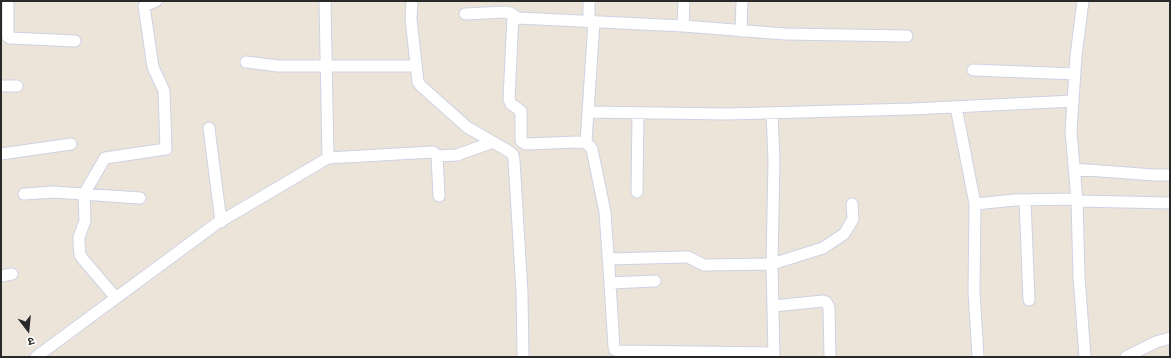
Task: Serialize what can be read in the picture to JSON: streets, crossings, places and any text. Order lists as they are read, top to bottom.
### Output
{
  "north": "bottom"
}
